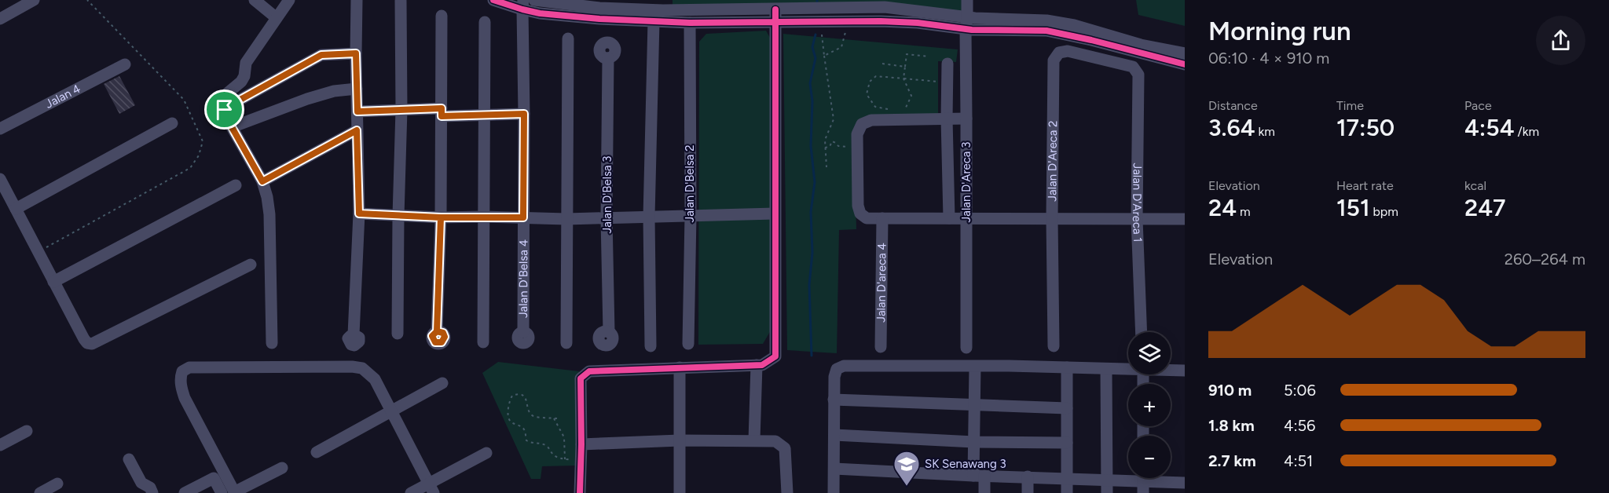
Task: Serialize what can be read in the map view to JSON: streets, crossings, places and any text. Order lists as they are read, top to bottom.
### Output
{
  "streets": {
    "street": [
      "Jalan 4",
      "Jalan D'Areca 2",
      "Jalan D'Areca 3",
      "Jalan D'Belsa 2",
      "Jalan D'Belsa 3",
      "Jalan D'Areca 1",
      "Jalan D'Belsa 4",
      "Jalan D'areca 4"
    ]
  },
  "crossings": [
    ["Jalan D'Areca 2", "Jalan D'Areca 1"]
  ],
  "places": {
    "school or university": ["SK Senawang 3"]
  },
  "page": {
    "heading": ["Morning run", "06:10 · 4 × 910 m"],
    "stats": [
      ["Distance", "3.64 km"],
      ["Time", "17:50"],
      ["Pace", "4:54 /km"],
      ["Elevation", "24 m"],
      ["Heart rate", "151 bpm"],
      ["kcal", "247"]
    ],
    "chart": ["Elevation", "260–264 m"],
    "map_buttons": ["+", "−"],
    "list": [
      {
        "name": "910 m",
        "note": "5:06"
      },
      {
        "name": "1.8 km",
        "note": "4:56"
      },
      {
        "name": "2.7 km",
        "note": "4:51"
      }
    ]
  }
}
